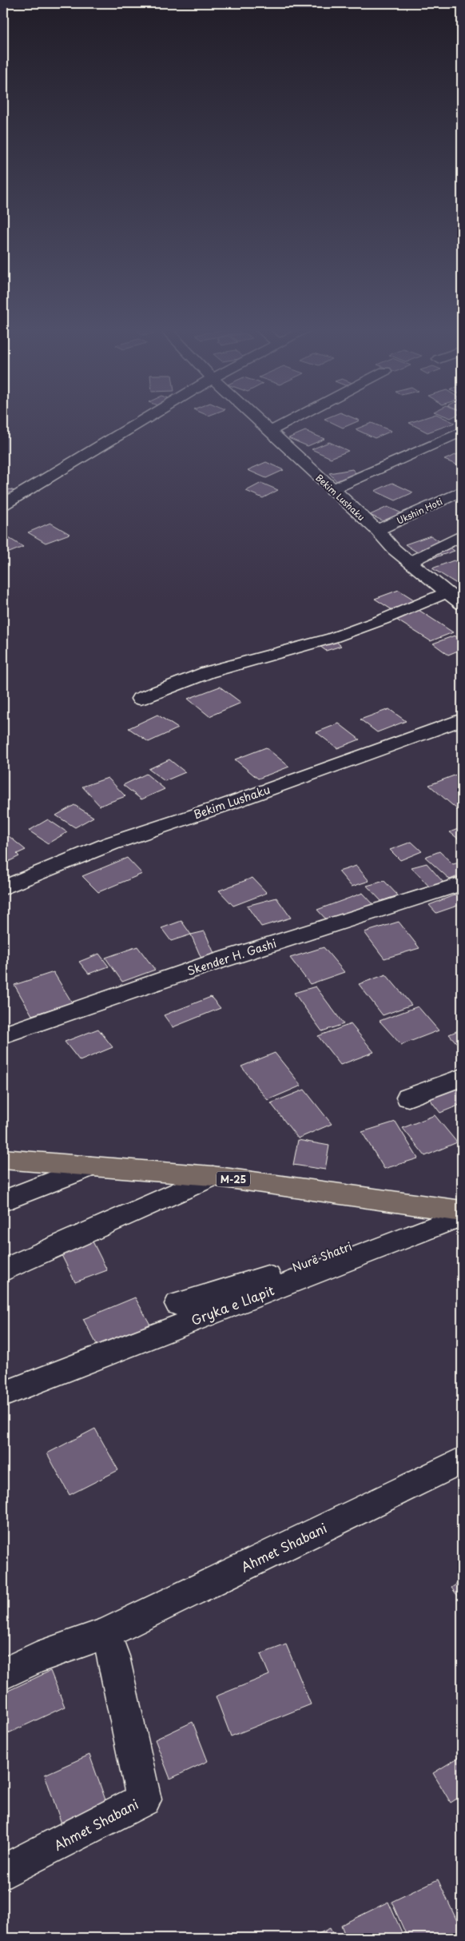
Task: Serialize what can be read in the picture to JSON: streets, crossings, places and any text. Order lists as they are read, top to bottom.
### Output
{
  "streets": {
    "main road": ["M-25"],
    "street": [
      "Bekim Lushaku",
      "Ukshin Hoti",
      "Skender H. Gashi",
      "Nurë Shatri",
      "Gryka e Llapit",
      "Ahmet Shabani"
    ]
  },
  "crossings": [
    ["Bekim Lushaku", "Ukshin Hoti"],
    ["M-25", "Nurë Shatri"],
    ["M-25", "Gryka e Llapit"],
    ["Nurë Shatri", "Gryka e Llapit"]
  ]
}
